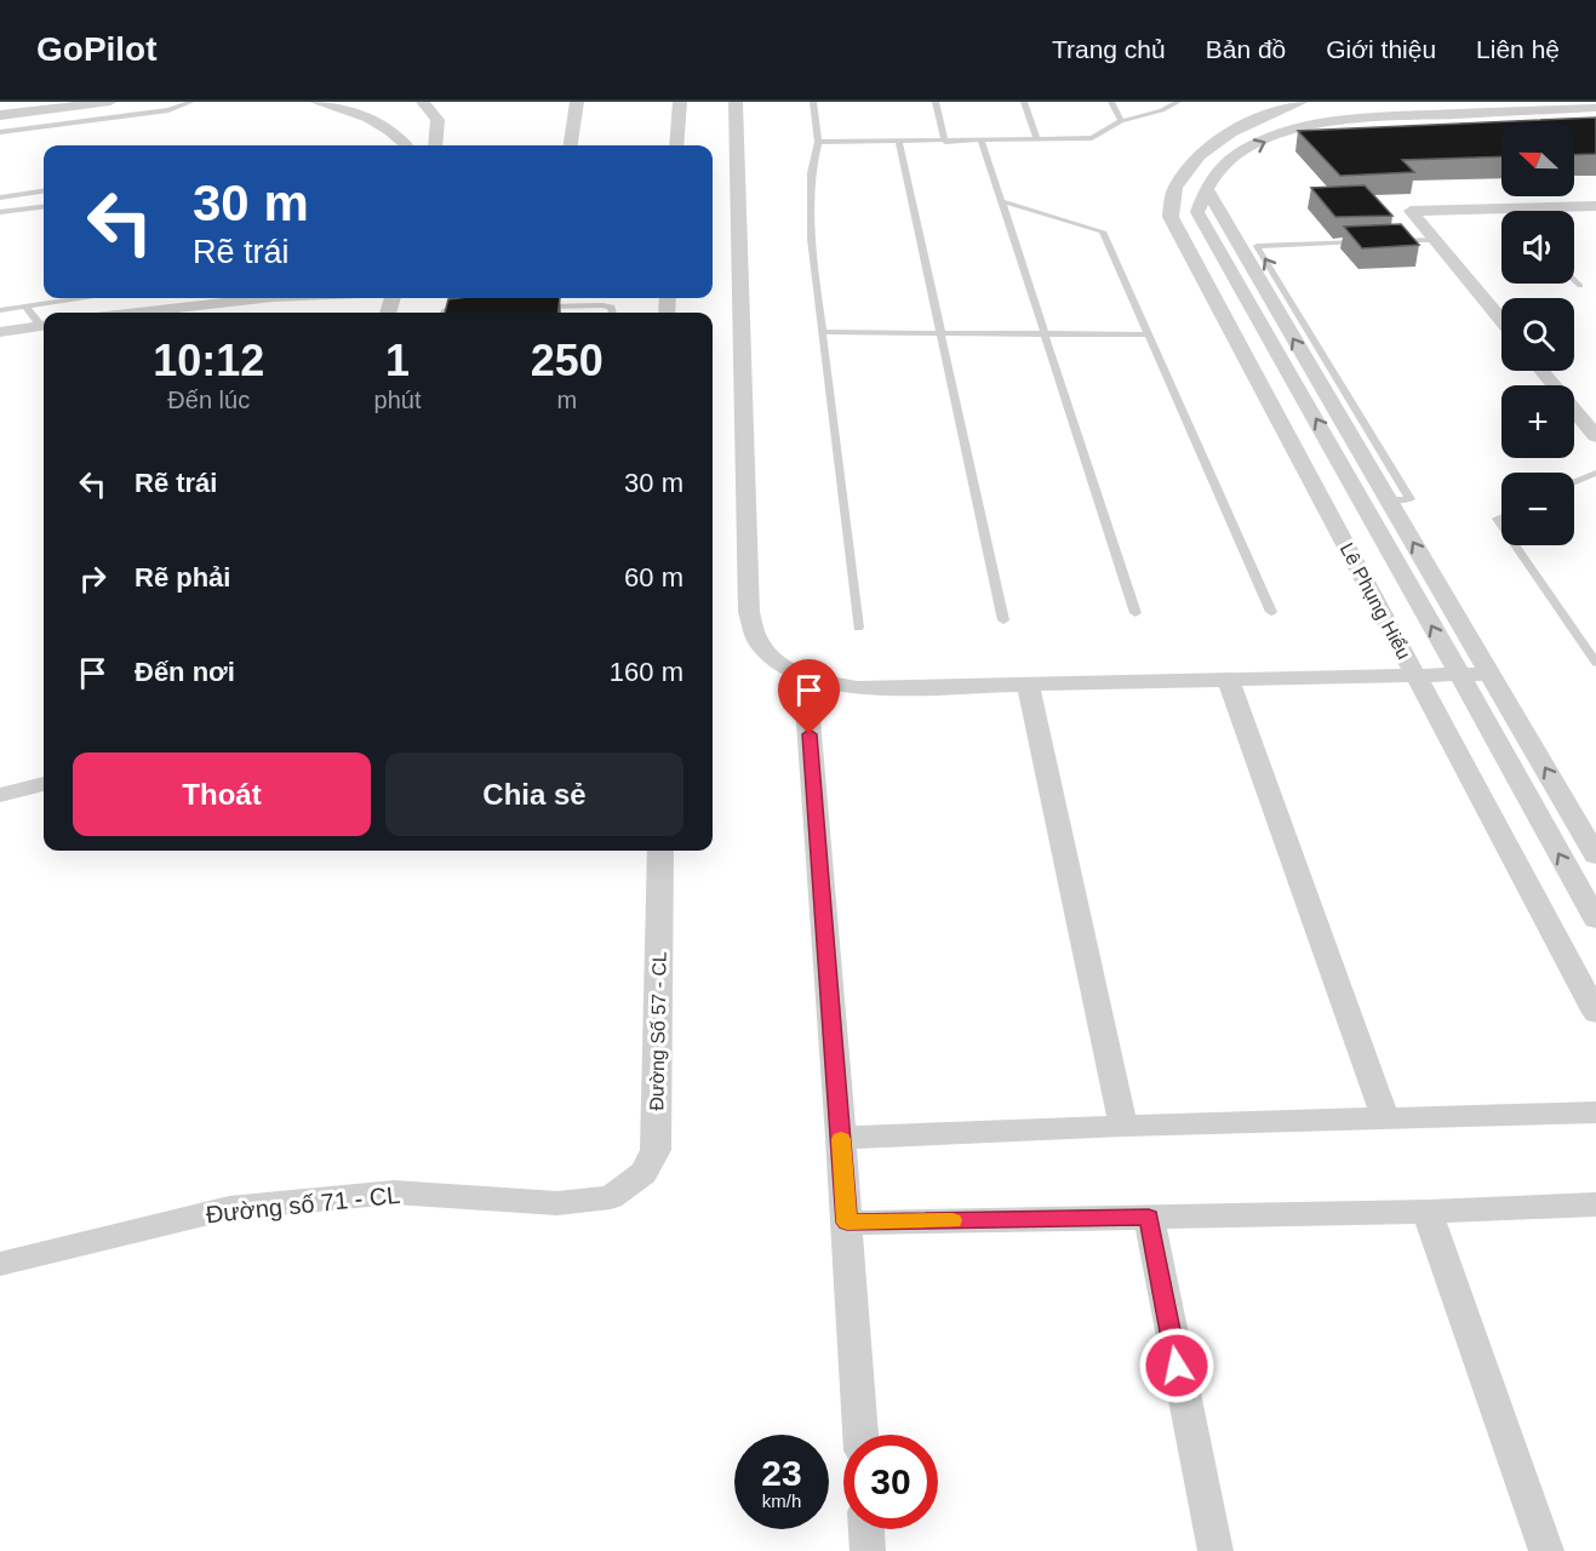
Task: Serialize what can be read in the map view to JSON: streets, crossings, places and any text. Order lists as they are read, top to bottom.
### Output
{
  "streets": {
    "street": ["Lê Phụng Hiểu", "Đường Số 57 - CL", "Đường số 71 - CL"]
  },
  "crossings": [
    ["Đường Số 57 - CL", "Đường số 71 - CL"]
  ],
  "north": "left",
  "page": {
    "header": "GoPilot",
    "nav": [
      "Trang chủ",
      "Bản đồ",
      "Giới thiệu",
      "Liên hệ"
    ],
    "map_buttons": ["+", "−"],
    "turn": ["30 m", "Rẽ trái"],
    "eta": [
      "10:12",
      "Đến lúc",
      "1",
      "phút",
      "250",
      "m"
    ],
    "list": [
      {
        "name": "Rẽ trái",
        "value": "30 m"
      },
      {
        "name": "Rẽ phải",
        "value": "60 m"
      },
      {
        "name": "Đến nơi",
        "value": "160 m"
      }
    ],
    "buttons": ["Thoát", "Chia sẻ"],
    "speed": "23 km/h",
    "limit": "30"
  }
}
